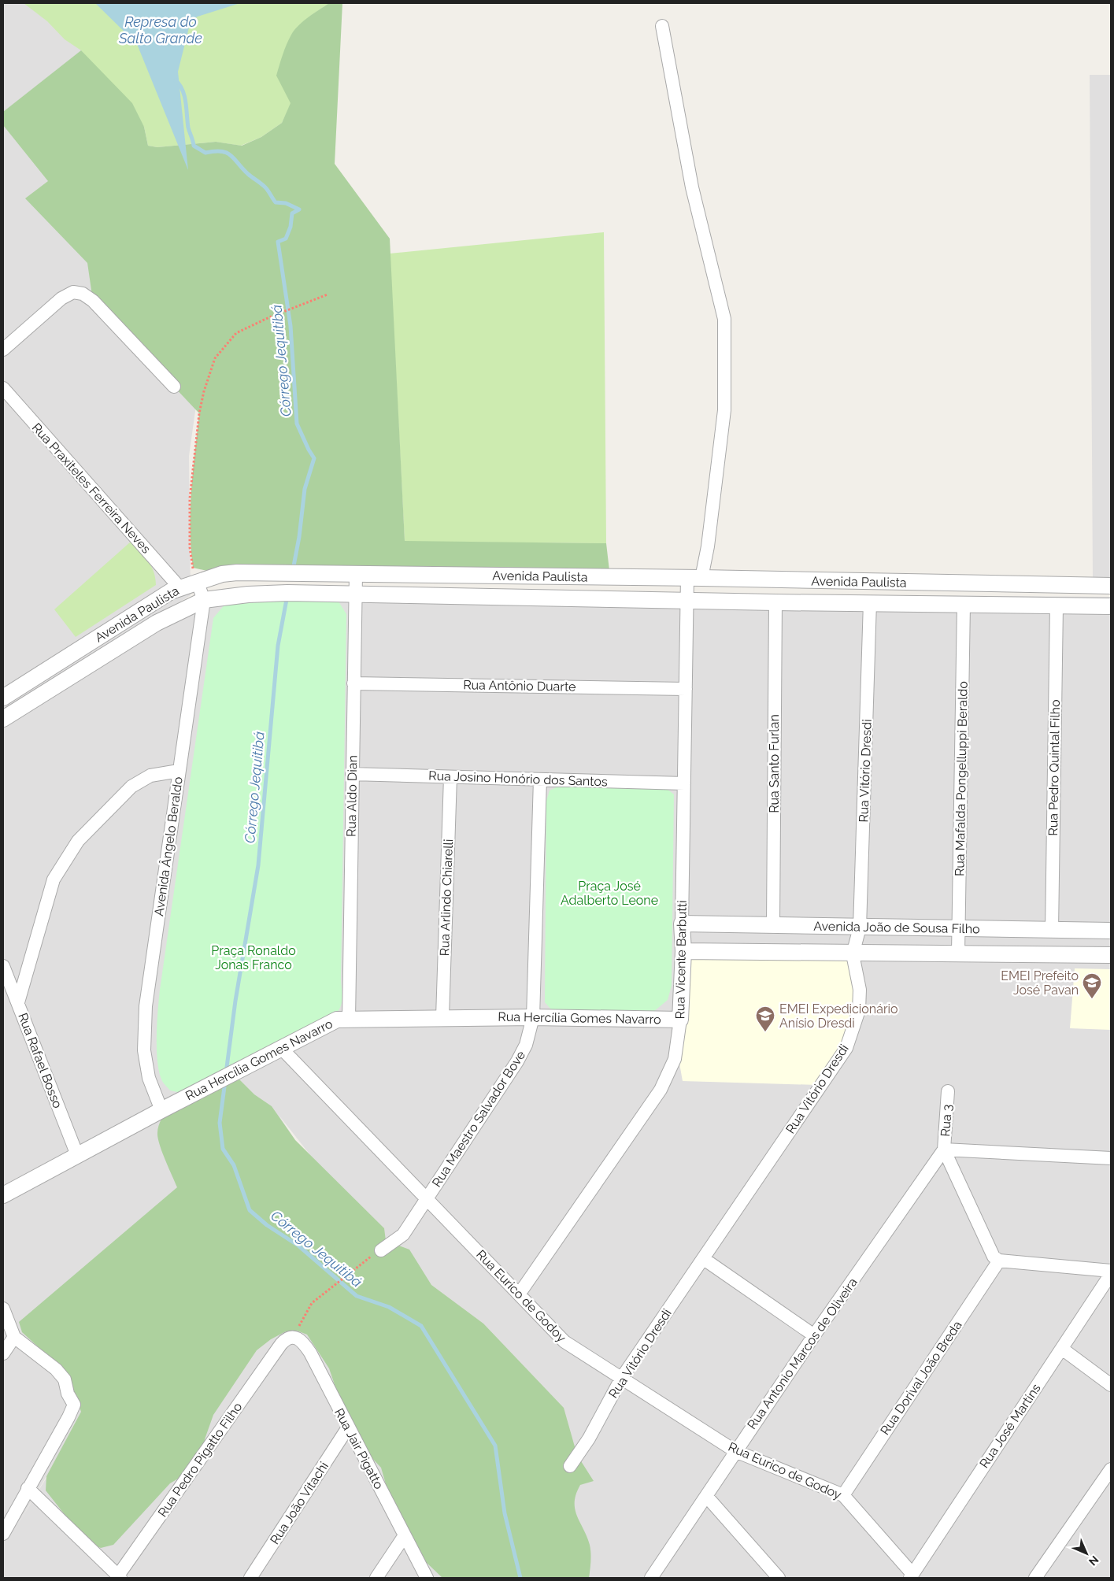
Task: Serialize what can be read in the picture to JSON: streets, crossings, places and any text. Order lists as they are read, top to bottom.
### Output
{
  "streets": {
    "street": [
      "Rua Praxiteles Ferreira Neves",
      "Avenida Paulista",
      "Rua Antônio Duarte",
      "Rua Santo Furlan",
      "Rua Pedro Quintal Filho",
      "Rua Vitório Dresdi",
      "Rua Josino Honório dos Santos",
      "Rua Mafalda Pongelluppi Beraldo",
      "Rua Aldo Dian",
      "Avenida Ângelo Beraldo",
      "Rua Arlindo Chiarelli",
      "Avenida João de Sousa Filho",
      "Rua Vicente Barbutti",
      "Rua Hercília Gomes Navarro",
      "Rua Rafael Bosso",
      "Rua Maestro Salvador Bove",
      "Rua 3",
      "Rua Eurico de Godoy",
      "Rua Antonio Marcos de Oliveira",
      "Rua Dorival João Breda",
      "Rua José Martins",
      "Rua Jair Pigatto",
      "Rua Pedro Pigatto Filho",
      "Rua João Vitachi"
    ]
  },
  "crossings": [
    ["Rua Praxiteles Ferreira Neves", "Avenida Paulista"],
    ["Avenida Paulista", "Rua Santo Furlan"],
    ["Avenida Paulista", "Rua Pedro Quintal Filho"],
    ["Avenida Paulista", "Rua Vitório Dresdi"],
    ["Avenida Paulista", "Rua Mafalda Pongelluppi Beraldo"],
    ["Avenida Paulista", "Rua Aldo Dian"],
    ["Avenida Paulista", "Avenida Ângelo Beraldo"],
    ["Avenida Paulista", "Rua Vicente Barbutti"],
    ["Rua Antônio Duarte", "Rua Aldo Dian"],
    ["Rua Antônio Duarte", "Rua Vicente Barbutti"],
    ["Rua Santo Furlan", "Avenida João de Sousa Filho"],
    ["Rua Pedro Quintal Filho", "Avenida João de Sousa Filho"],
    ["Rua Vitório Dresdi", "Avenida João de Sousa Filho"],
    ["Rua Vitório Dresdi", "Rua Eurico de Godoy"],
    ["Rua Josino Honório dos Santos", "Rua Aldo Dian"],
    ["Rua Josino Honório dos Santos", "Rua Arlindo Chiarelli"],
    ["Rua Josino Honório dos Santos", "Rua Vicente Barbutti"],
    ["Rua Josino Honório dos Santos", "Rua Maestro Salvador Bove"],
    ["Rua Mafalda Pongelluppi Beraldo", "Avenida João de Sousa Filho"],
    ["Rua Aldo Dian", "Rua Hercília Gomes Navarro"],
    ["Avenida Ângelo Beraldo", "Rua Hercília Gomes Navarro"],
    ["Rua Arlindo Chiarelli", "Rua Hercília Gomes Navarro"],
    ["Avenida João de Sousa Filho", "Rua Vicente Barbutti"],
    ["Rua Vicente Barbutti", "Rua Hercília Gomes Navarro"],
    ["Rua Vicente Barbutti", "Rua Eurico de Godoy"],
    ["Rua Hercília Gomes Navarro", "Rua Rafael Bosso"],
    ["Rua Hercília Gomes Navarro", "Rua Maestro Salvador Bove"],
    ["Rua Hercília Gomes Navarro", "Rua Eurico de Godoy"],
    ["Rua Maestro Salvador Bove", "Rua Eurico de Godoy"],
    ["Rua 3", "Rua Antonio Marcos de Oliveira"],
    ["Rua Eurico de Godoy", "Rua Antonio Marcos de Oliveira"],
    ["Rua Eurico de Godoy", "Rua Dorival João Breda"],
    ["Rua Eurico de Godoy", "Rua José Martins"],
    ["Rua Jair Pigatto", "Rua Pedro Pigatto Filho"],
    ["Rua Jair Pigatto", "Rua João Vitachi"]
  ],
  "water": ["Represa do Salto Grande", "Córrego Jequitibá"],
  "parks": ["Praça José Adalberto Leone", "Praça Ronaldo Jonas Franco"],
  "places": {
    "school or university": ["EMEI Prefeito José Pavan", "EMEI Expedicionário Anísio Dresdi"]
  },
  "north": "bottom right"
}
